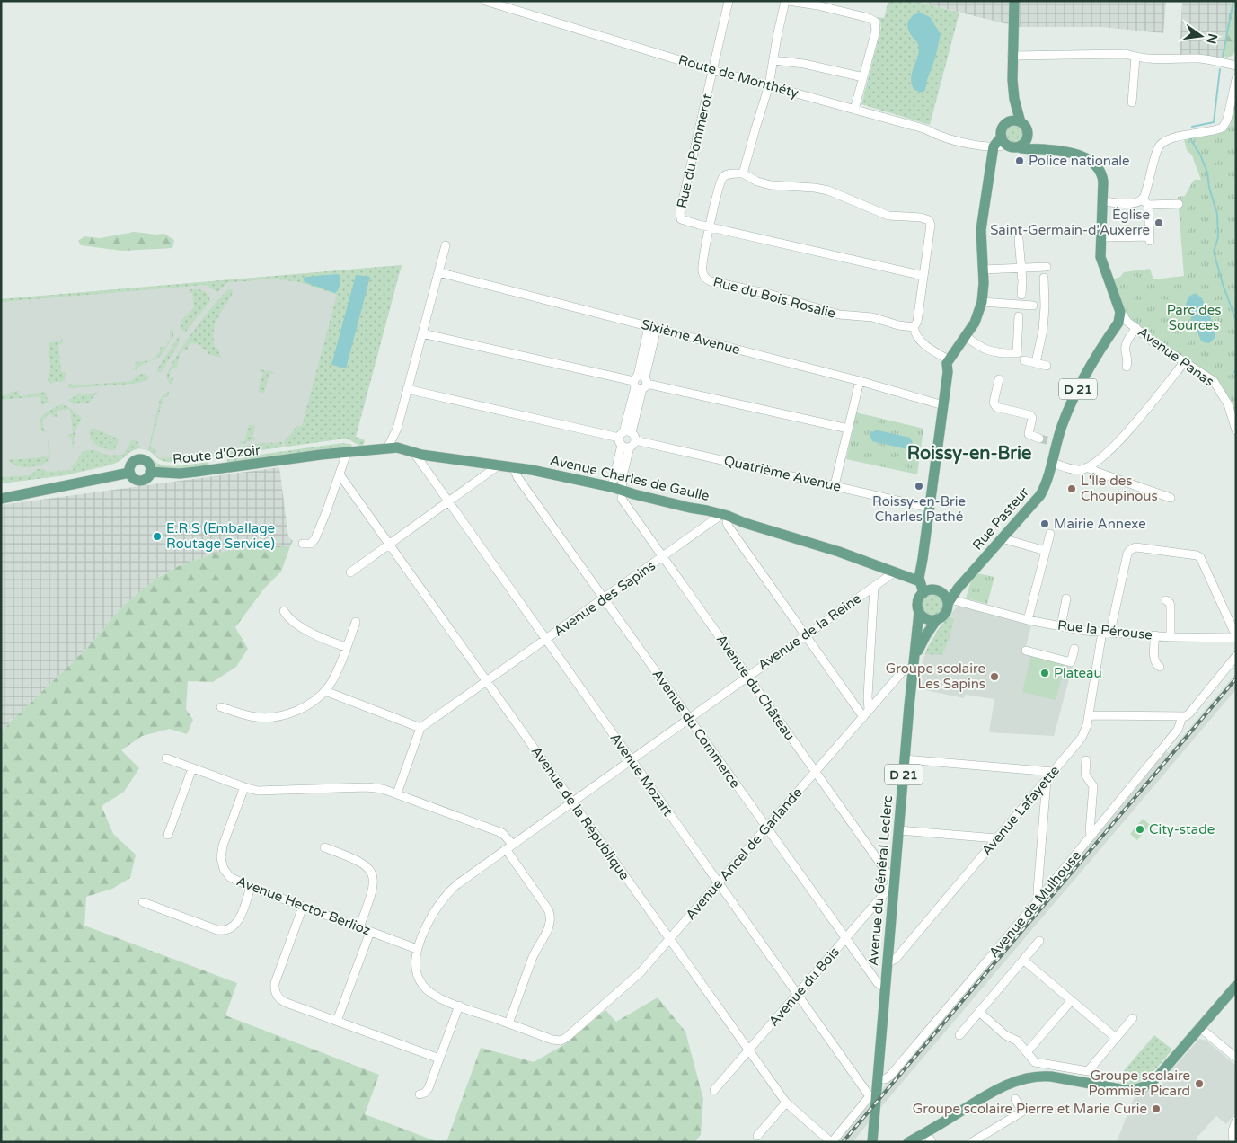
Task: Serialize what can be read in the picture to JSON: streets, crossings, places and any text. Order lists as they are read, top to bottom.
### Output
{
  "streets": {
    "main road": [
      "D 21",
      "Route d'Ozoir",
      "Avenue Charles de Gaulle",
      "Rue Pasteur",
      "Avenue du Général Leclerc"
    ],
    "street": [
      "Route de Monthéty",
      "Rue du Pommerot",
      "Rue du Bois Rosalie",
      "Sixième Avenue",
      "Avenue Panas",
      "Quatrième Avenue",
      "Avenue des Sapins",
      "Rue la Pérouse",
      "Avenue de la Reine",
      "Avenue du Château",
      "Avenue du Commerce",
      "Avenue Mozart",
      "Avenue Lafayette",
      "Avenue de la République",
      "Avenue Ancel de Garlande",
      "Avenue de Mulhouse",
      "Avenue Hector Berlioz",
      "Avenue du Bois"
    ]
  },
  "crossings": [
    ["Route de Monthéty", "Rue du Pommerot"],
    ["Rue du Pommerot", "Rue du Bois Rosalie"],
    ["Avenue Panas", "Rue Pasteur"],
    ["D 21", "Avenue Mozart"],
    ["D 21", "Avenue du Général Leclerc"],
    ["Route d'Ozoir", "Avenue Charles de Gaulle"],
    ["Avenue Charles de Gaulle", "Avenue des Sapins"],
    ["Avenue Charles de Gaulle", "Avenue de la Reine"],
    ["Avenue Charles de Gaulle", "Avenue du Château"],
    ["Avenue Charles de Gaulle", "Avenue du Commerce"],
    ["Avenue Charles de Gaulle", "Avenue Mozart"],
    ["Rue Pasteur", "Rue la Pérouse"],
    ["Rue Pasteur", "Avenue du Général Leclerc"],
    ["Avenue des Sapins", "Avenue du Château"],
    ["Avenue des Sapins", "Avenue du Commerce"],
    ["Avenue des Sapins", "Avenue Mozart"],
    ["Avenue des Sapins", "Avenue de la République"],
    ["Rue la Pérouse", "Avenue Lafayette"],
    ["Rue la Pérouse", "Avenue du Général Leclerc"],
    ["Avenue de la Reine", "Avenue du Château"],
    ["Avenue de la Reine", "Avenue du Commerce"],
    ["Avenue de la Reine", "Avenue Mozart"],
    ["Avenue de la Reine", "Avenue de la République"],
    ["Avenue de la Reine", "Avenue Hector Berlioz"],
    ["Avenue du Château", "Avenue Ancel de Garlande"],
    ["Avenue du Château", "Avenue du Général Leclerc"],
    ["Avenue du Château", "Avenue du Bois"],
    ["Avenue du Commerce", "Avenue Ancel de Garlande"],
    ["Avenue du Commerce", "Avenue du Général Leclerc"],
    ["Avenue du Commerce", "Avenue du Bois"],
    ["Avenue Mozart", "Avenue Ancel de Garlande"],
    ["Avenue Mozart", "Avenue du Général Leclerc"],
    ["Avenue Mozart", "Avenue du Bois"],
    ["Avenue Lafayette", "Avenue du Général Leclerc"],
    ["Avenue de la République", "Avenue Ancel de Garlande"],
    ["Avenue de la République", "Avenue du Bois"],
    ["Avenue Ancel de Garlande", "Avenue du Général Leclerc"],
    ["Avenue du Général Leclerc", "Avenue de Mulhouse"],
    ["Avenue du Général Leclerc", "Avenue du Bois"]
  ],
  "districts": ["Roissy-en-Brie"],
  "parks": ["Parc des Sources"],
  "places": [
    "Police nationale",
    "Église Saint-Germain-d'Auxerre",
    "Roissy-en-Brie Charles Pathé",
    "L'Île des Choupinous",
    "Mairie Annexe",
    "E.R.S (Emballage Routage Service)",
    "Plateau",
    "Groupe scolaire Les Sapins",
    "City-stade",
    "Groupe scolaire Pommier Picard",
    "Groupe scolaire Pierre et Marie Curie"
  ],
  "north": "right"
}
